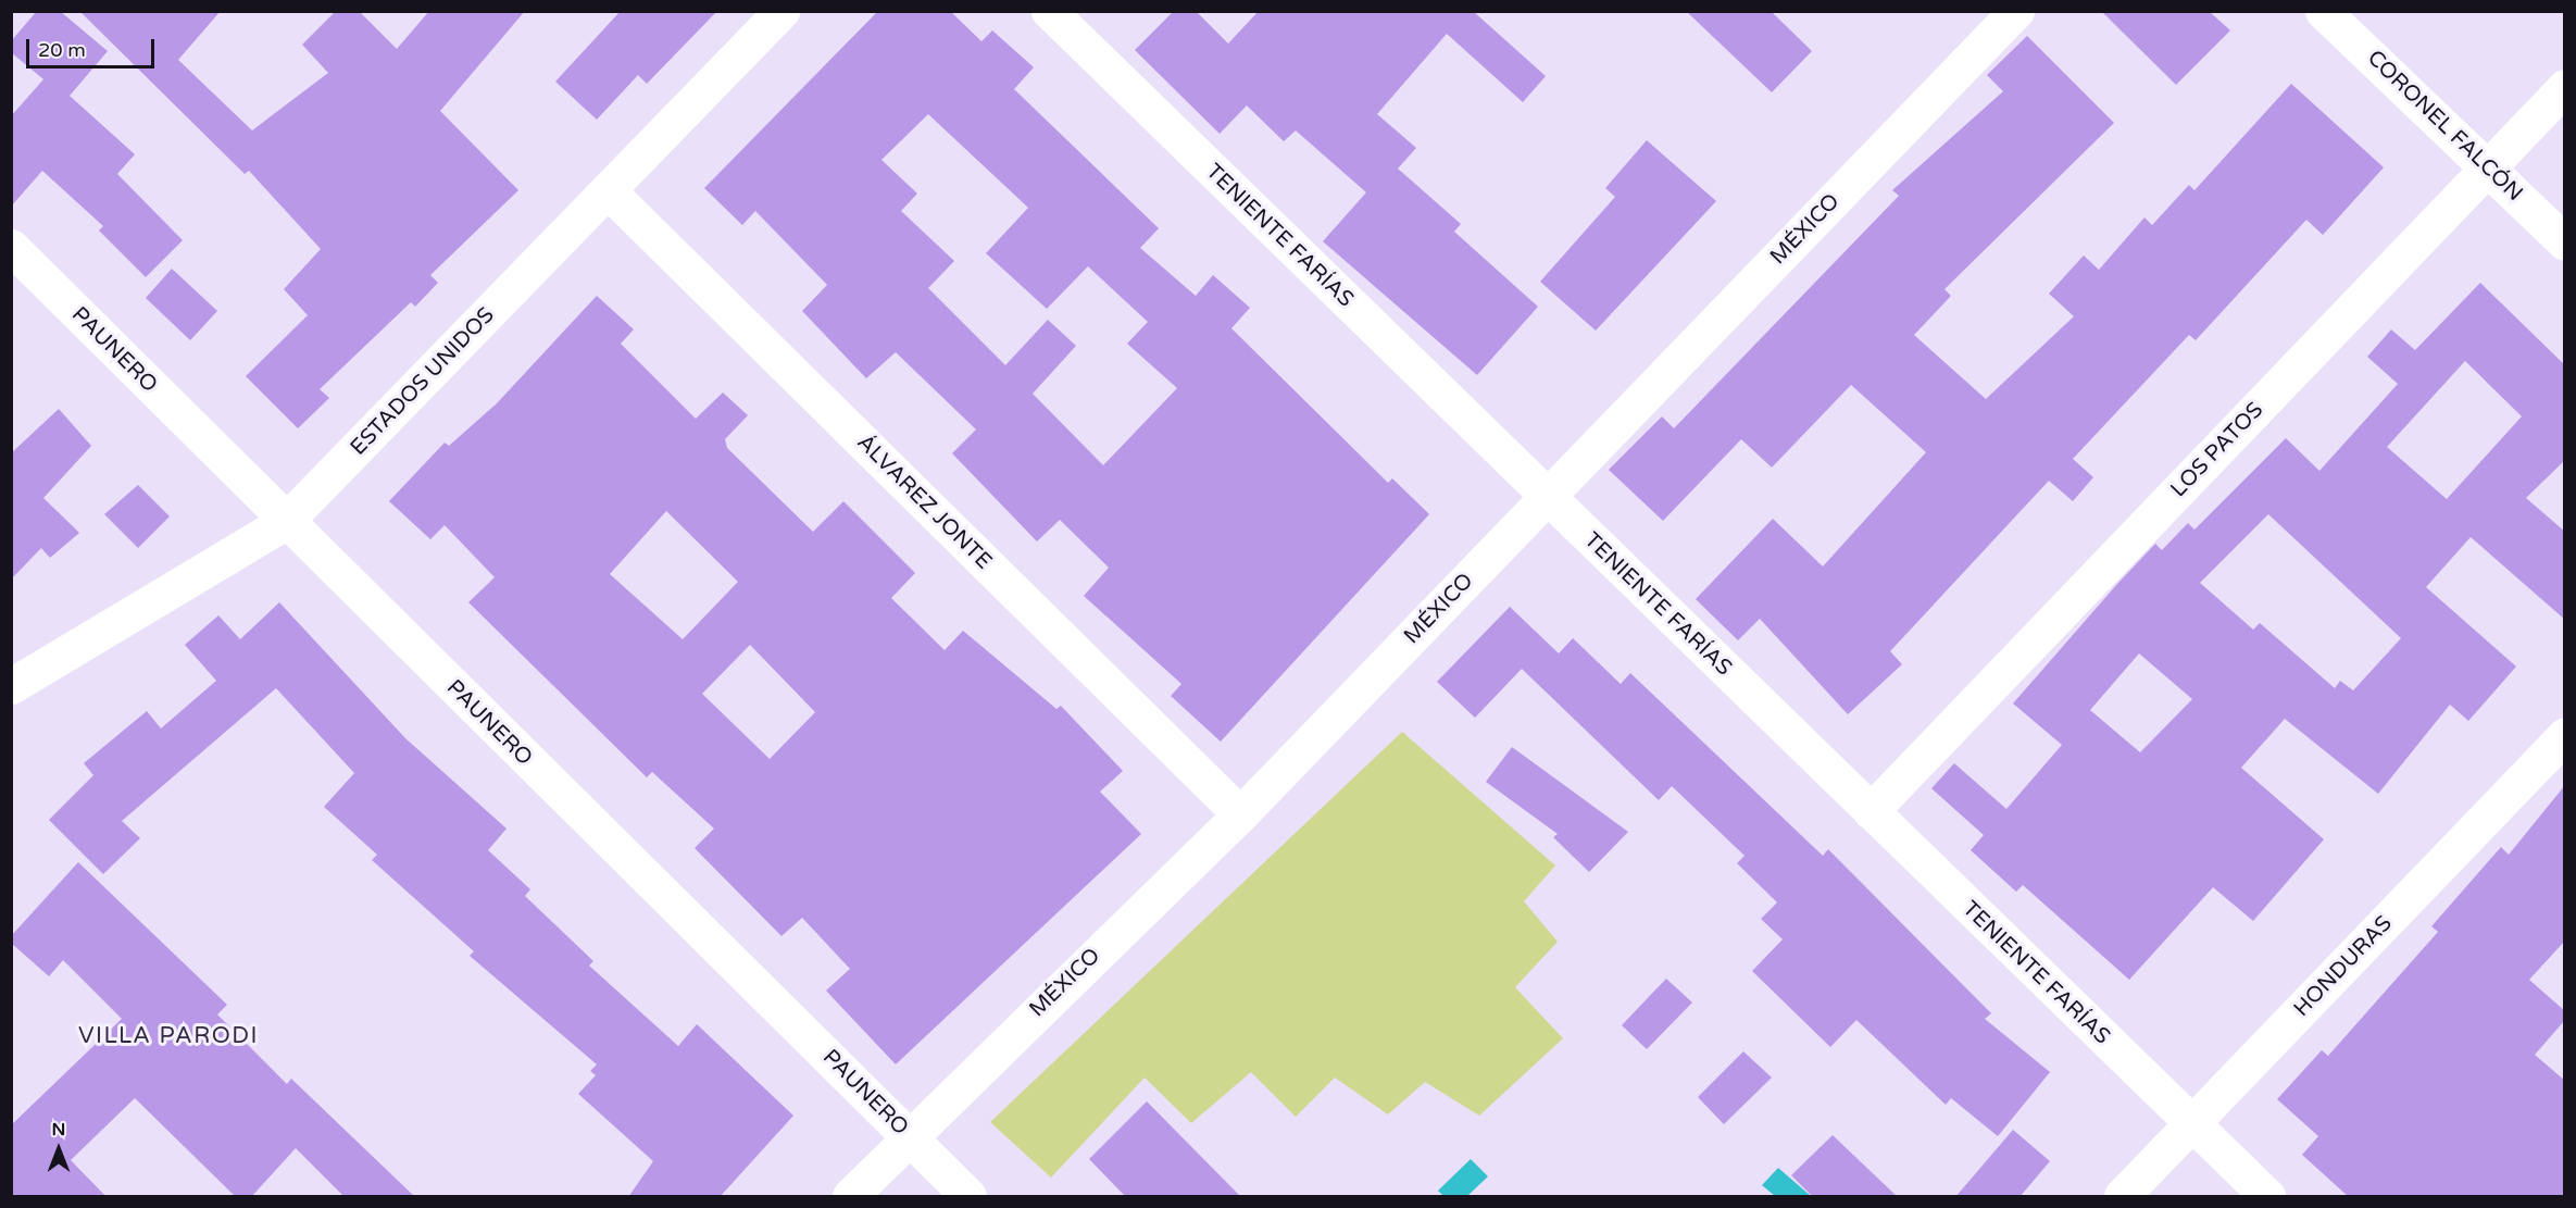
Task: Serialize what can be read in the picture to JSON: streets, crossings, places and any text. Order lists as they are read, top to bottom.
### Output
{
  "streets": {
    "street": [
      "CORONEL FALCÓN",
      "MÉXICO",
      "TENIENTE FARÍAS",
      "PAUNERO",
      "ESTADOS UNIDOS",
      "LOS PATOS",
      "ÁLVAREZ JONTE",
      "HONDURAS"
    ]
  },
  "crossings": [
    ["CORONEL FALCÓN", "LOS PATOS"],
    ["MÉXICO", "TENIENTE FARÍAS"],
    ["MÉXICO", "PAUNERO"],
    ["MÉXICO", "ÁLVAREZ JONTE"],
    ["TENIENTE FARÍAS", "LOS PATOS"],
    ["TENIENTE FARÍAS", "HONDURAS"],
    ["PAUNERO", "ESTADOS UNIDOS"],
    ["ESTADOS UNIDOS", "ÁLVAREZ JONTE"]
  ],
  "districts": ["VILLA PARODI"],
  "scale_bar": "20 m",
  "north": "top"
}
